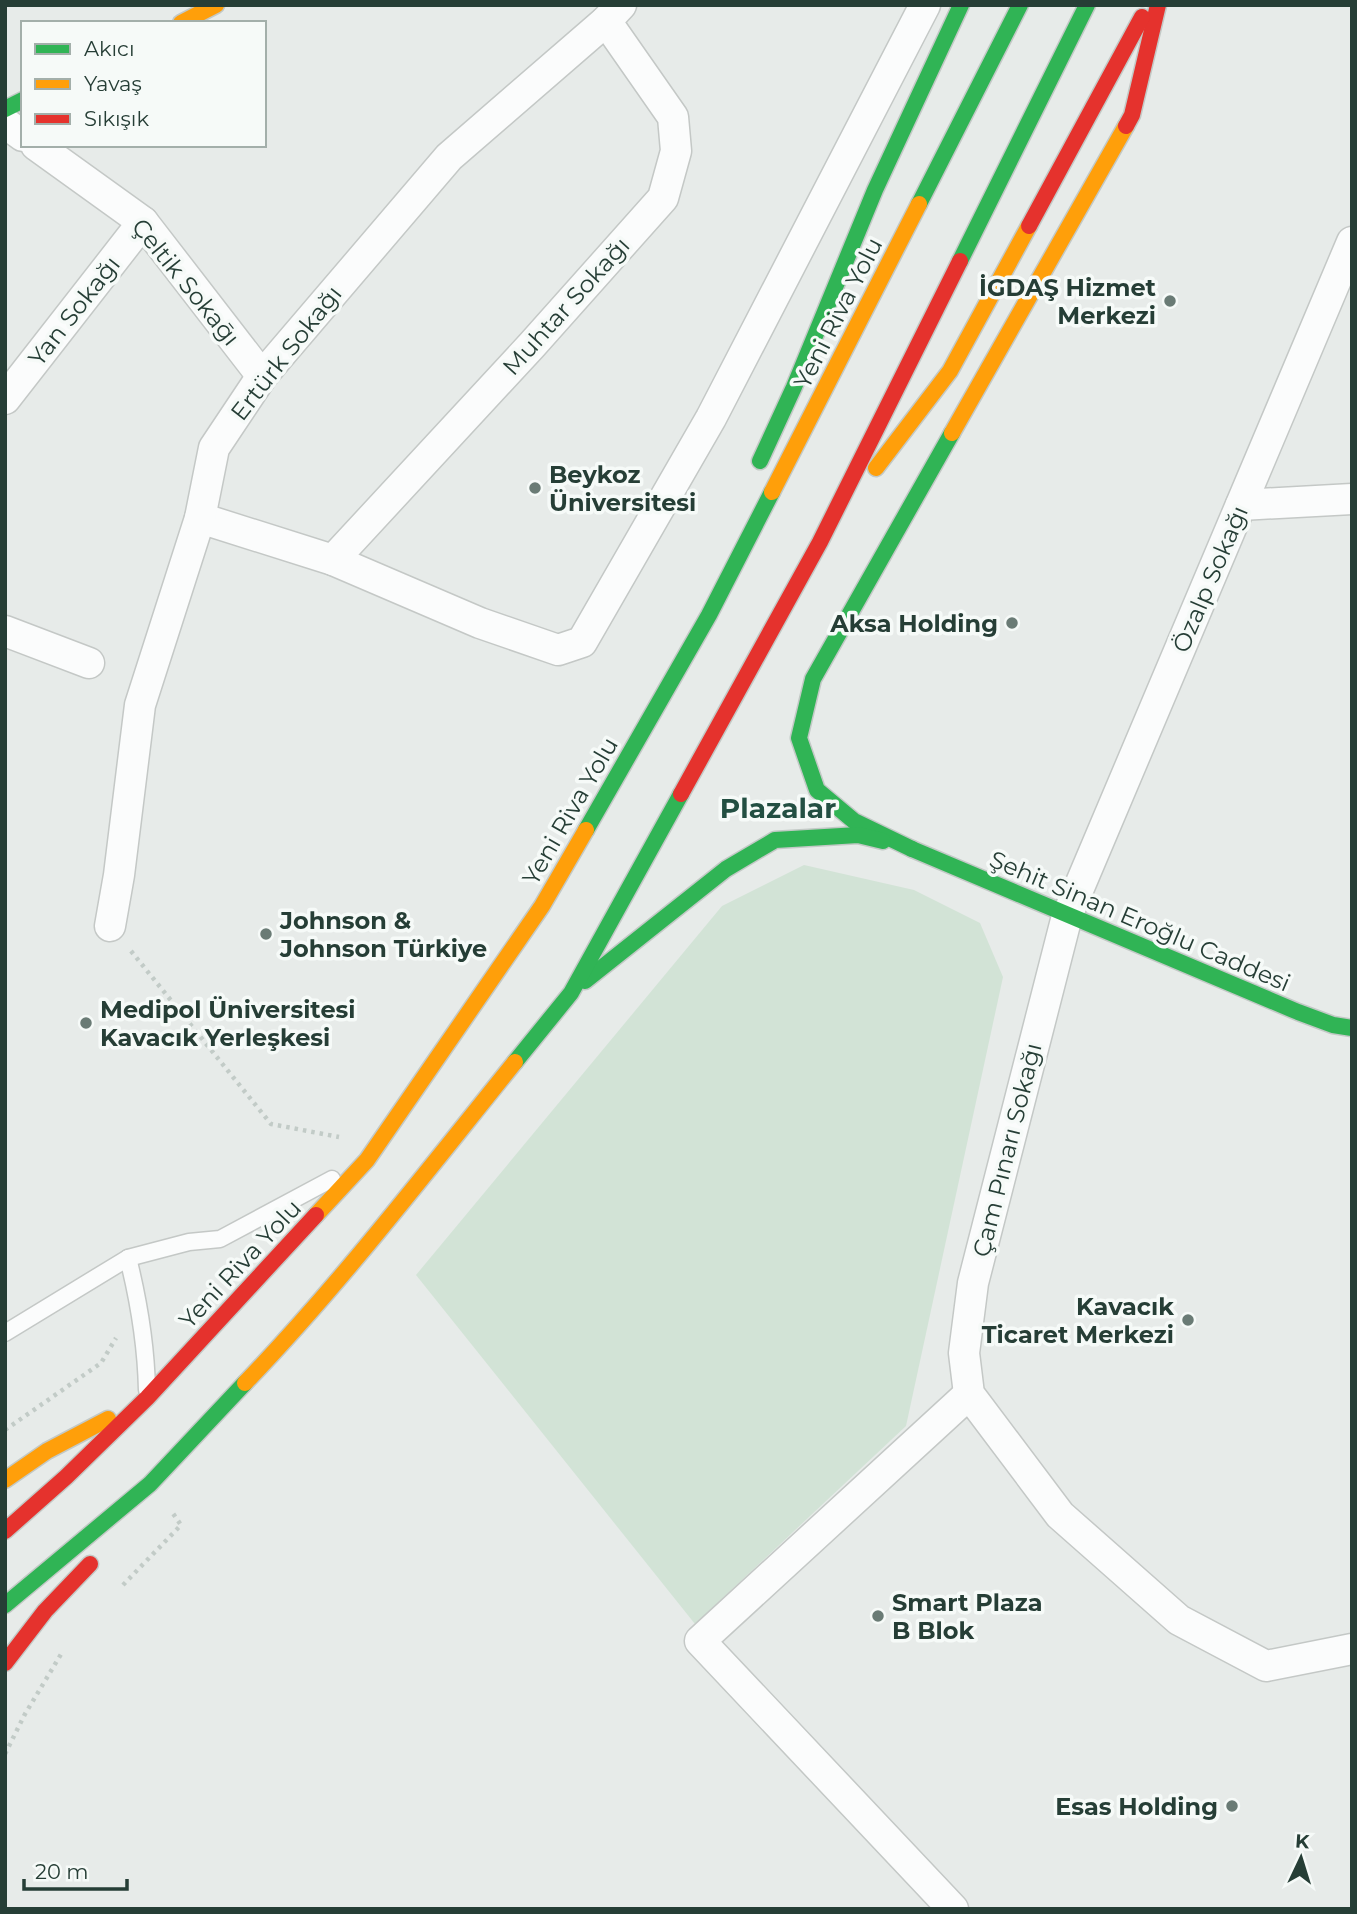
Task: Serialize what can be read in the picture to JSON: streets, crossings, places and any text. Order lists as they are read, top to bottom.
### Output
{
  "streets": {
    "main road": ["Yeni Riva Yolu", "Şehit Sinan Eroğlu Caddesi"],
    "street": [
      "Çeltik Sokaḡı",
      "Muhtar Sokağı",
      "Yan Sokağı",
      "Ertürk Sokağı",
      "Özalp Sokağı",
      "Çam Pınarı Sokağı"
    ]
  },
  "crossings": [
    ["Çeltik Sokaḡı", "Yan Sokağı"],
    ["Çeltik Sokaḡı", "Ertürk Sokağı"],
    ["Muhtar Sokağı", "Ertürk Sokağı"],
    ["Özalp Sokağı", "Şehit Sinan Eroğlu Caddesi"],
    ["Özalp Sokağı", "Çam Pınarı Sokağı"],
    ["Şehit Sinan Eroğlu Caddesi", "Çam Pınarı Sokağı"]
  ],
  "districts": ["Plazalar"],
  "places": [
    "İGDAŞ Hizmet Merkezi",
    "Beykoz Üniversitesi",
    "Aksa Holding",
    "Johnson & Johnson Türkiye",
    "Medipol Üniversitesi Kavacık Yerleşkesi",
    "Kavacık Ticaret Merkezi",
    "Smart Plaza B Blok",
    "Esas Holding"
  ],
  "legend": ["Akıcı", "Yavaş", "Sıkışık"],
  "scale_bar": "20 m",
  "north": "top"
}
